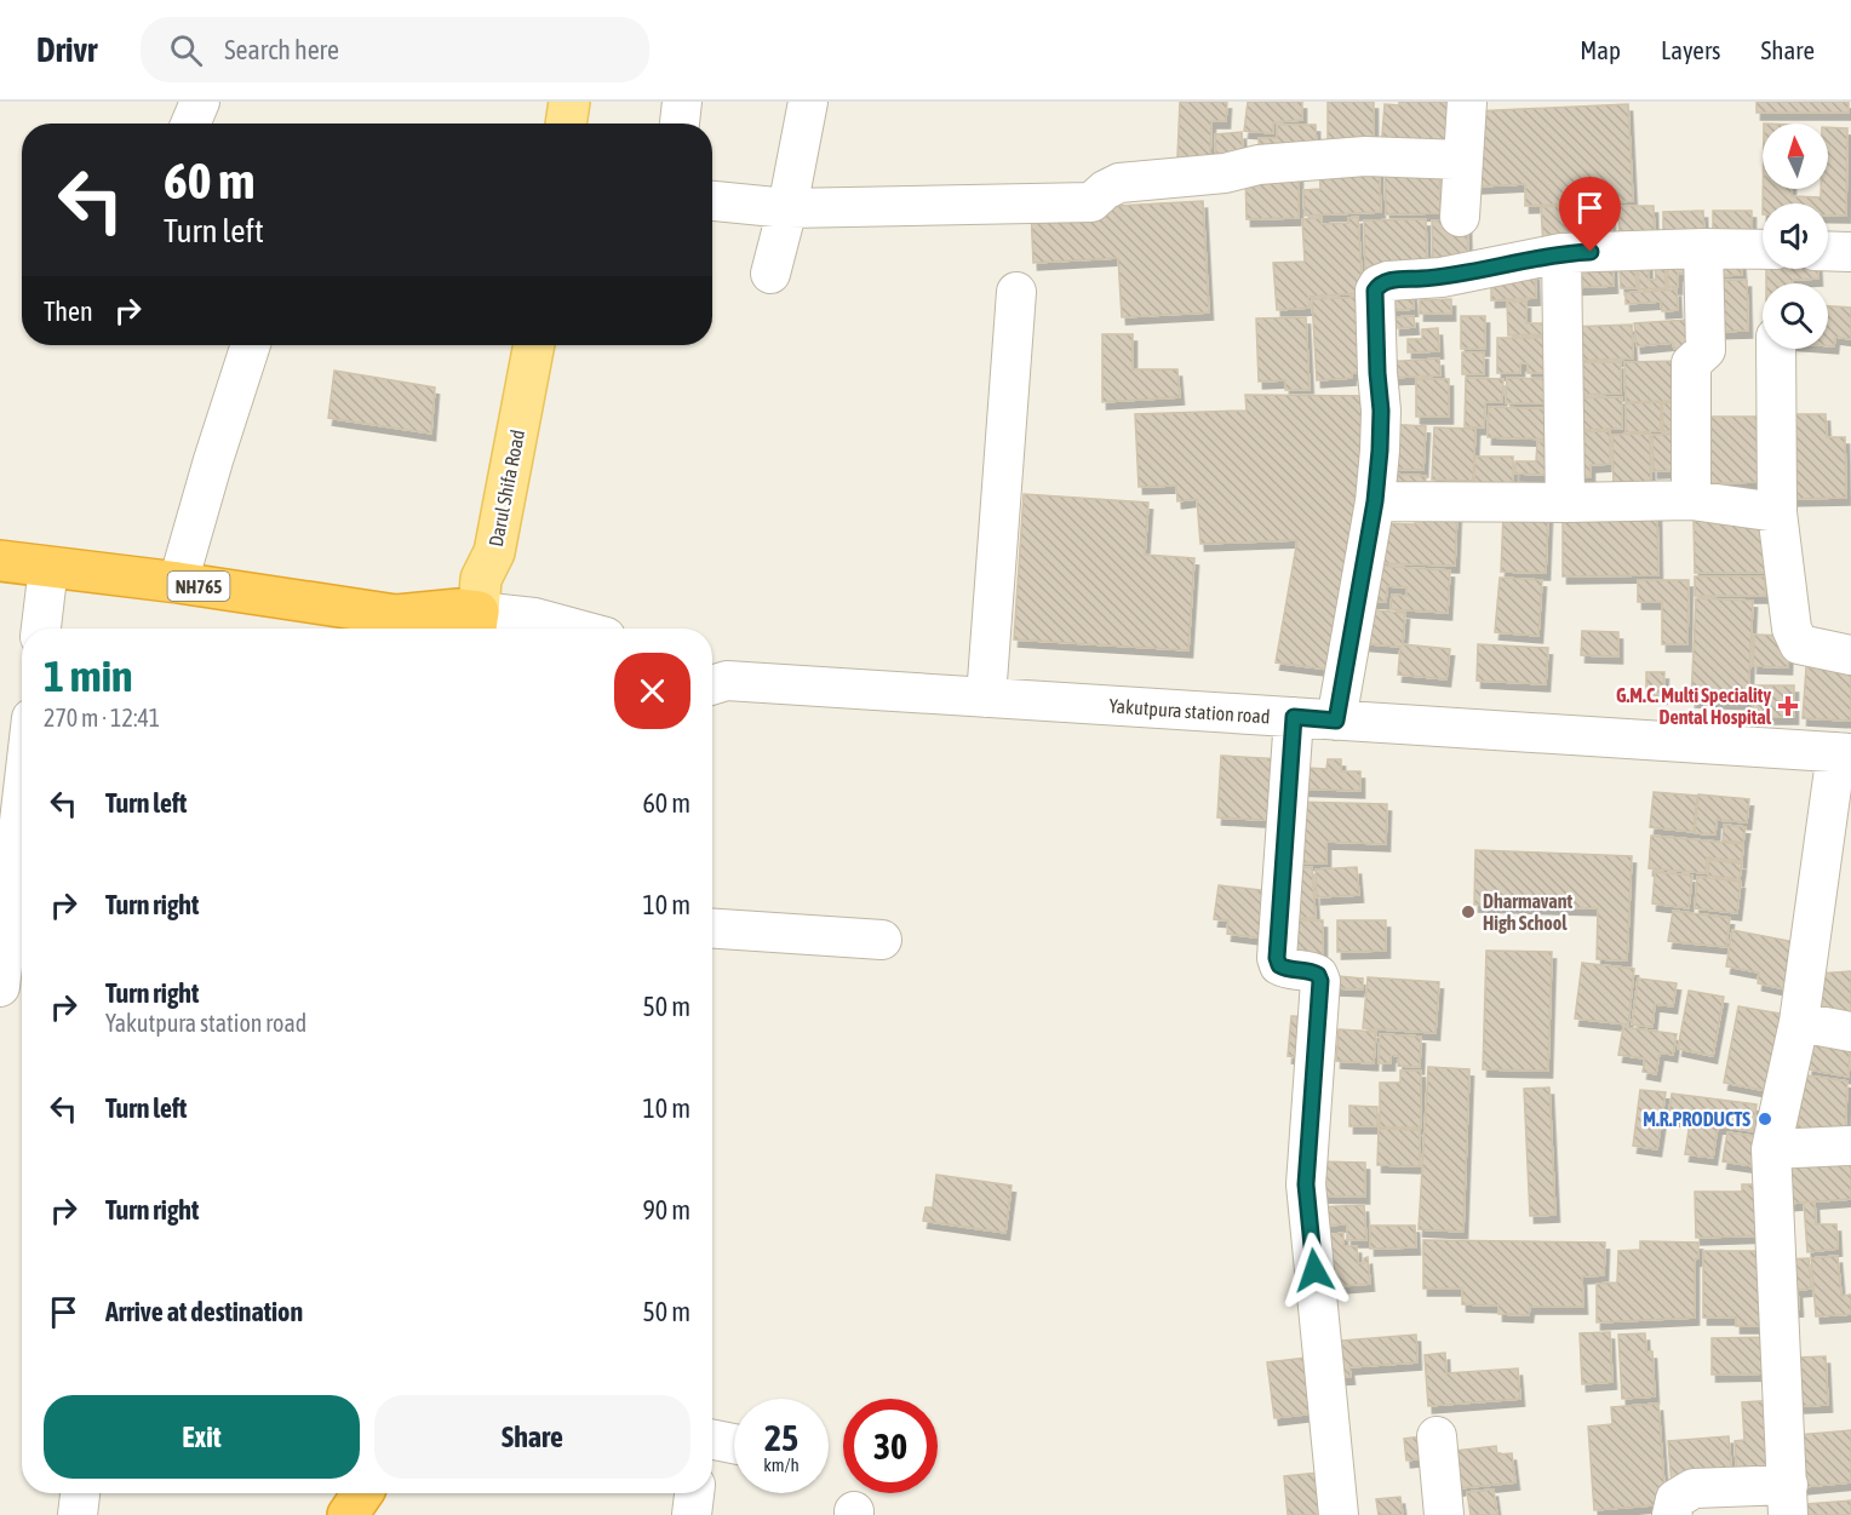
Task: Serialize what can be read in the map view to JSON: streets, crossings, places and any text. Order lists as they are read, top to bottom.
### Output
{
  "streets": {
    "highway": ["NH765"],
    "main road": ["Darul Shifa Road"],
    "street": ["Yakutpura station road"]
  },
  "crossings": [
    ["Darul Shifa Road", "NH765"]
  ],
  "places": {
    "health": ["G.M.C. Multi Speciality Dental Hospital"],
    "other": ["Dharmavant High School", "M.R.PRODUCTS"]
  },
  "north": "top",
  "page": {
    "header": "Drivr",
    "search": "Search here",
    "nav": ["Map", "Layers", "Share"],
    "turn": ["60 m", "Turn left"],
    "then": "Then",
    "heading": ["1 min", "270 m · 12:41"],
    "list": [
      {
        "name": "Turn left",
        "value": "60 m"
      },
      {
        "name": "Turn right",
        "value": "10 m"
      },
      {
        "name": "Turn right",
        "note": "Yakutpura station road",
        "value": "50 m"
      },
      {
        "name": "Turn left",
        "value": "10 m"
      },
      {
        "name": "Turn right",
        "value": "90 m"
      },
      {
        "name": "Arrive at destination",
        "value": "50 m"
      }
    ],
    "buttons": ["Exit", "Share"],
    "speed": "25 km/h",
    "limit": "30"
  }
}
